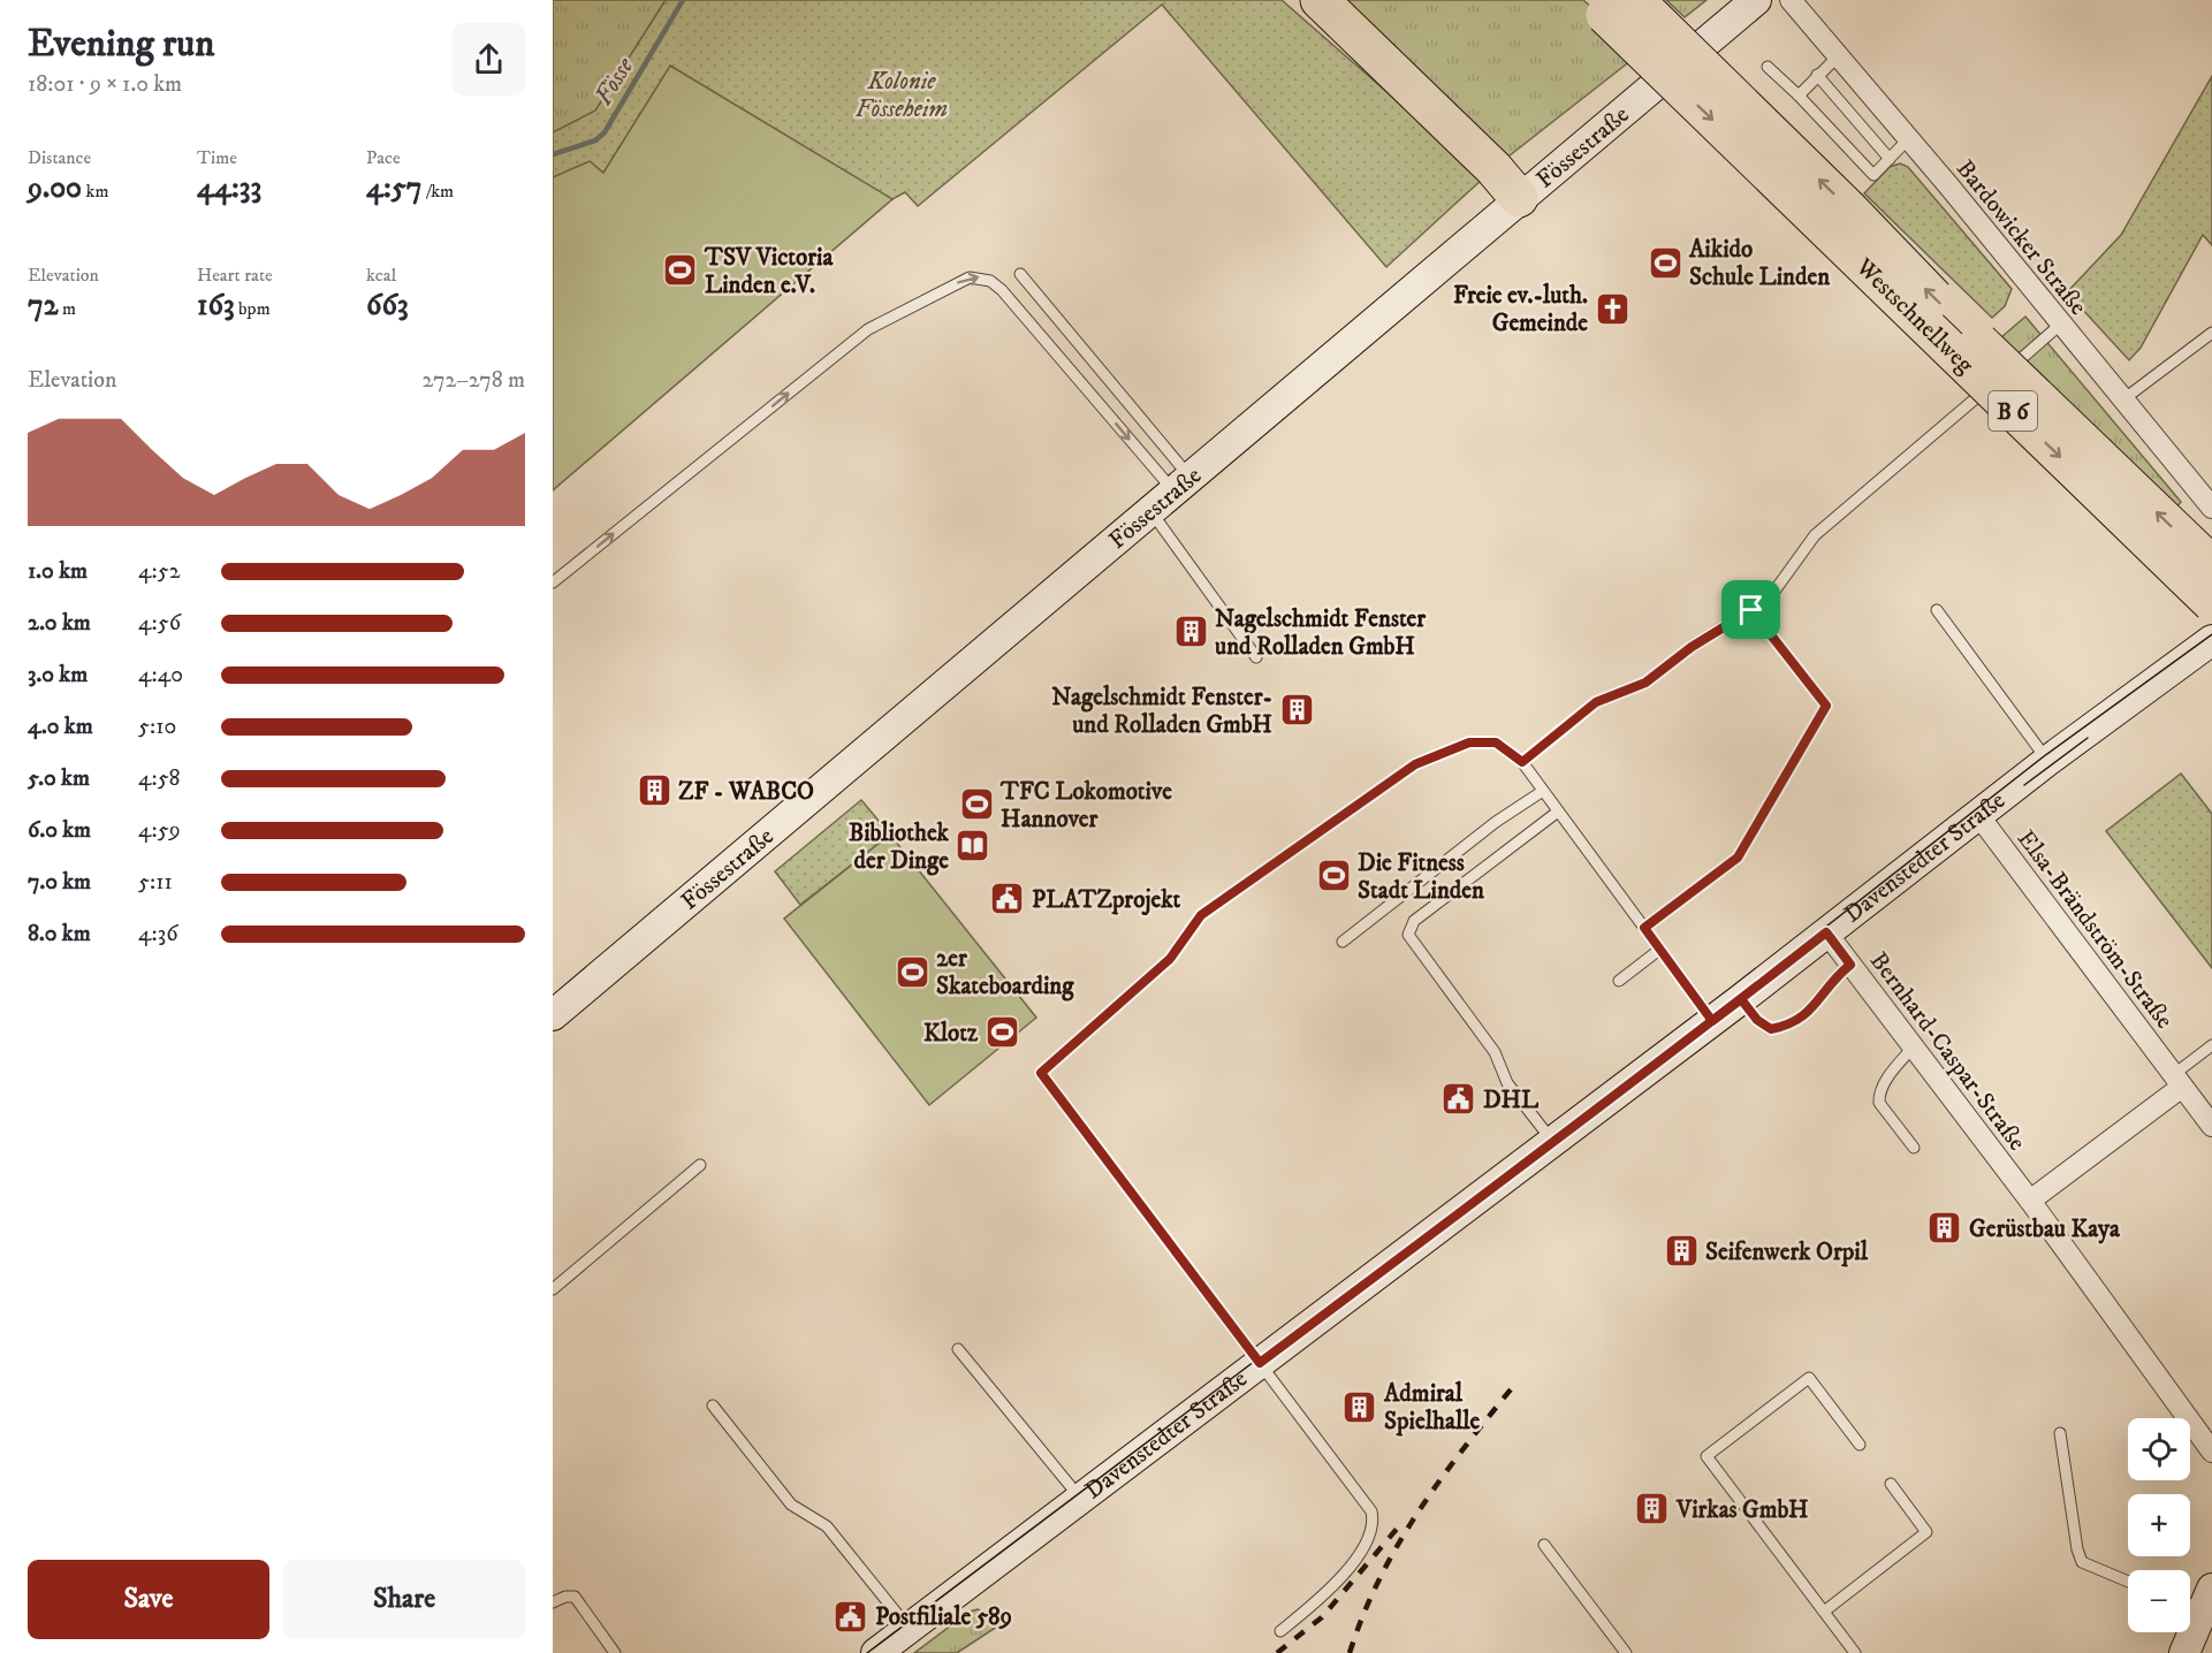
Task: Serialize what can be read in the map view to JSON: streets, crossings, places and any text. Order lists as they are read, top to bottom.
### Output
{
  "streets": {
    "highway": ["Westschnellweg", "B 6"],
    "street": [
      "Fössestraße",
      "Bardowicker Straße",
      "Davenstedter Straße",
      "Elsa-Brändström-Straße",
      "Bernhard-Caspar-Straße"
    ]
  },
  "crossings": [
    ["Davenstedter Straße", "Elsa-Brändström-Straße"],
    ["Davenstedter Straße", "Bernhard-Caspar-Straße"]
  ],
  "water": ["Fösse"],
  "parks": ["Kolonie Fösseheim"],
  "places": {
    "sports": [
      "Aikido Schule Linden",
      "TSV Victoria Linden e.V.",
      "TFC Lokomotive Hannover",
      "Die Fitness Stadt Linden",
      "2er Skateboarding",
      "Klotz"
    ],
    "church": ["Freie ev.-luth. Gemeinde"],
    "building": [
      "Nagelschmidt Fenster und Rolladen GmbH",
      "Nagelschmidt Fenster- und Rolladen GmbH",
      "ZF - WABCO",
      "Gerüstbau Kaya",
      "Seifenwerk Orpil",
      "Admiral Spielhalle",
      "Virkas GmbH"
    ],
    "library": ["Bibliothek der Dinge"],
    "public building": ["PLATZprojekt", "DHL", "Postfiliale 589"]
  },
  "page": {
    "heading": ["Evening run", "18:01 · 9 × 1.0 km"],
    "stats": [
      ["Distance", "9.00 km"],
      ["Time", "44:33"],
      ["Pace", "4:57 /km"],
      ["Elevation", "72 m"],
      ["Heart rate", "163 bpm"],
      ["kcal", "663"]
    ],
    "chart": ["Elevation", "272–278 m"],
    "list": [
      {
        "name": "1.0 km",
        "note": "4:52"
      },
      {
        "name": "2.0 km",
        "note": "4:56"
      },
      {
        "name": "3.0 km",
        "note": "4:40"
      },
      {
        "name": "4.0 km",
        "note": "5:10"
      },
      {
        "name": "5.0 km",
        "note": "4:58"
      },
      {
        "name": "6.0 km",
        "note": "4:59"
      },
      {
        "name": "7.0 km",
        "note": "5:11"
      },
      {
        "name": "8.0 km",
        "note": "4:36"
      }
    ],
    "map_buttons": ["+", "−"],
    "buttons": ["Save", "Share"]
  }
}
